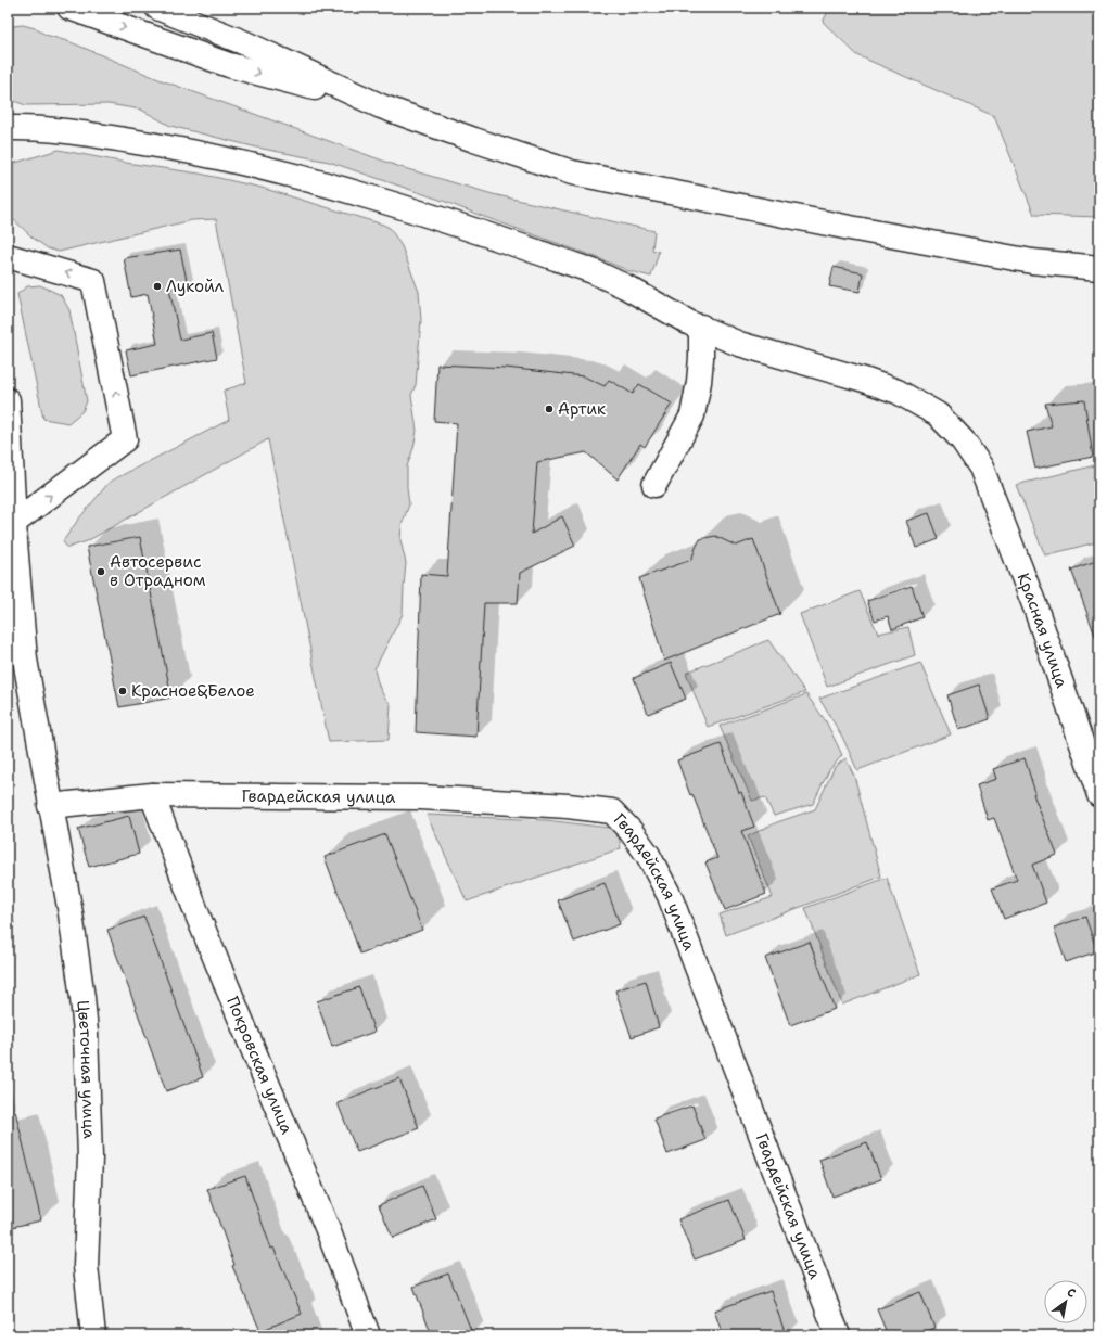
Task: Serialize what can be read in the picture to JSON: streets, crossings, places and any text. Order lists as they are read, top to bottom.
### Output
{
  "streets": {
    "main road": [
      "Красная улица",
      "Гвардейская улица",
      "Покровская улица",
      "Цветочная улица"
    ]
  },
  "crossings": [
    ["Гвардейская улица", "Покровская улица"],
    ["Гвардейская улица", "Цветочная улица"]
  ],
  "places": [
    "Лукойл",
    "Артик",
    "Автосервис в Отрадном",
    "Красное&Белое"
  ],
  "north": "top right"
}
